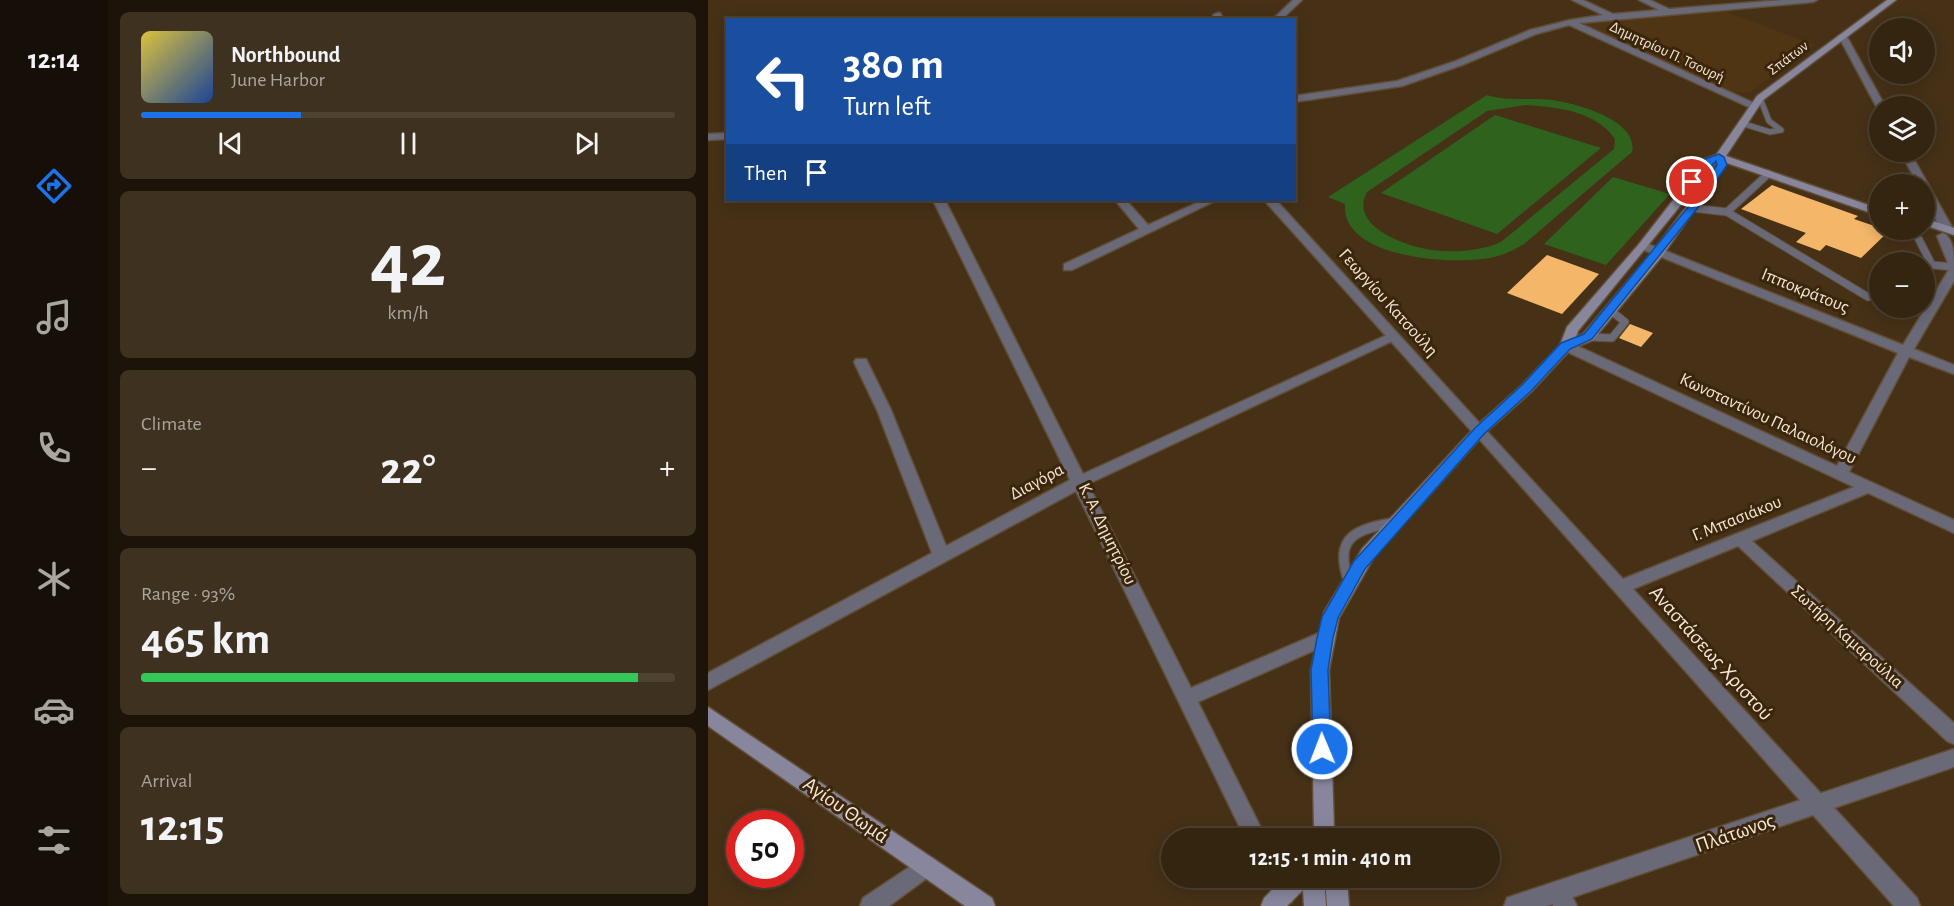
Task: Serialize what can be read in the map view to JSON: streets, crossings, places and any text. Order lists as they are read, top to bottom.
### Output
{
  "streets": {
    "main road": ["Σπάτων", "Αγίου Θωμά"],
    "street": [
      "Δημητρίου Π. Τσουρή",
      "Ιπποκράτους",
      "Γεωργίου Κατσούλη",
      "Κωνσταντίνου Παλαιολόγου",
      "Διαγόρα",
      "Γ. Μπασιάκου",
      "Κ. Α. Δημητρίου",
      "Σωτήρη Καμαρούλια",
      "Αναστάσεως Χριστού",
      "Πλάτωνος"
    ]
  },
  "crossings": [
    ["Δημητρίου Π. Τσουρή", "Σπάτων"],
    ["Γεωργίου Κατσούλη", "Διαγόρα"],
    ["Γεωργίου Κατσούλη", "Αναστάσεως Χριστού"],
    ["Κωνσταντίνου Παλαιολόγου", "Γ. Μπασιάκου"],
    ["Διαγόρα", "Κ. Α. Δημητρίου"],
    ["Γ. Μπασιάκου", "Σωτήρη Καμαρούλια"],
    ["Γ. Μπασιάκου", "Αναστάσεως Χριστού"],
    ["Αναστάσεως Χριστού", "Πλάτωνος"]
  ],
  "page": {
    "tabs": "12:14",
    "map_buttons": ["+", "−"],
    "turn": ["380 m", "Turn left"],
    "song": ["Northbound", "June Harbor"],
    "then": "Then",
    "tile": [
      ["42", "km/h"],
      "Climate",
      ["Range · 93%", "465 km"],
      ["Arrival", "12:15"]
    ],
    "heat": ["−", "22°", "+"],
    "limit": "50",
    "trip": "12:15 · 1 min · 410 m"
  }
}
